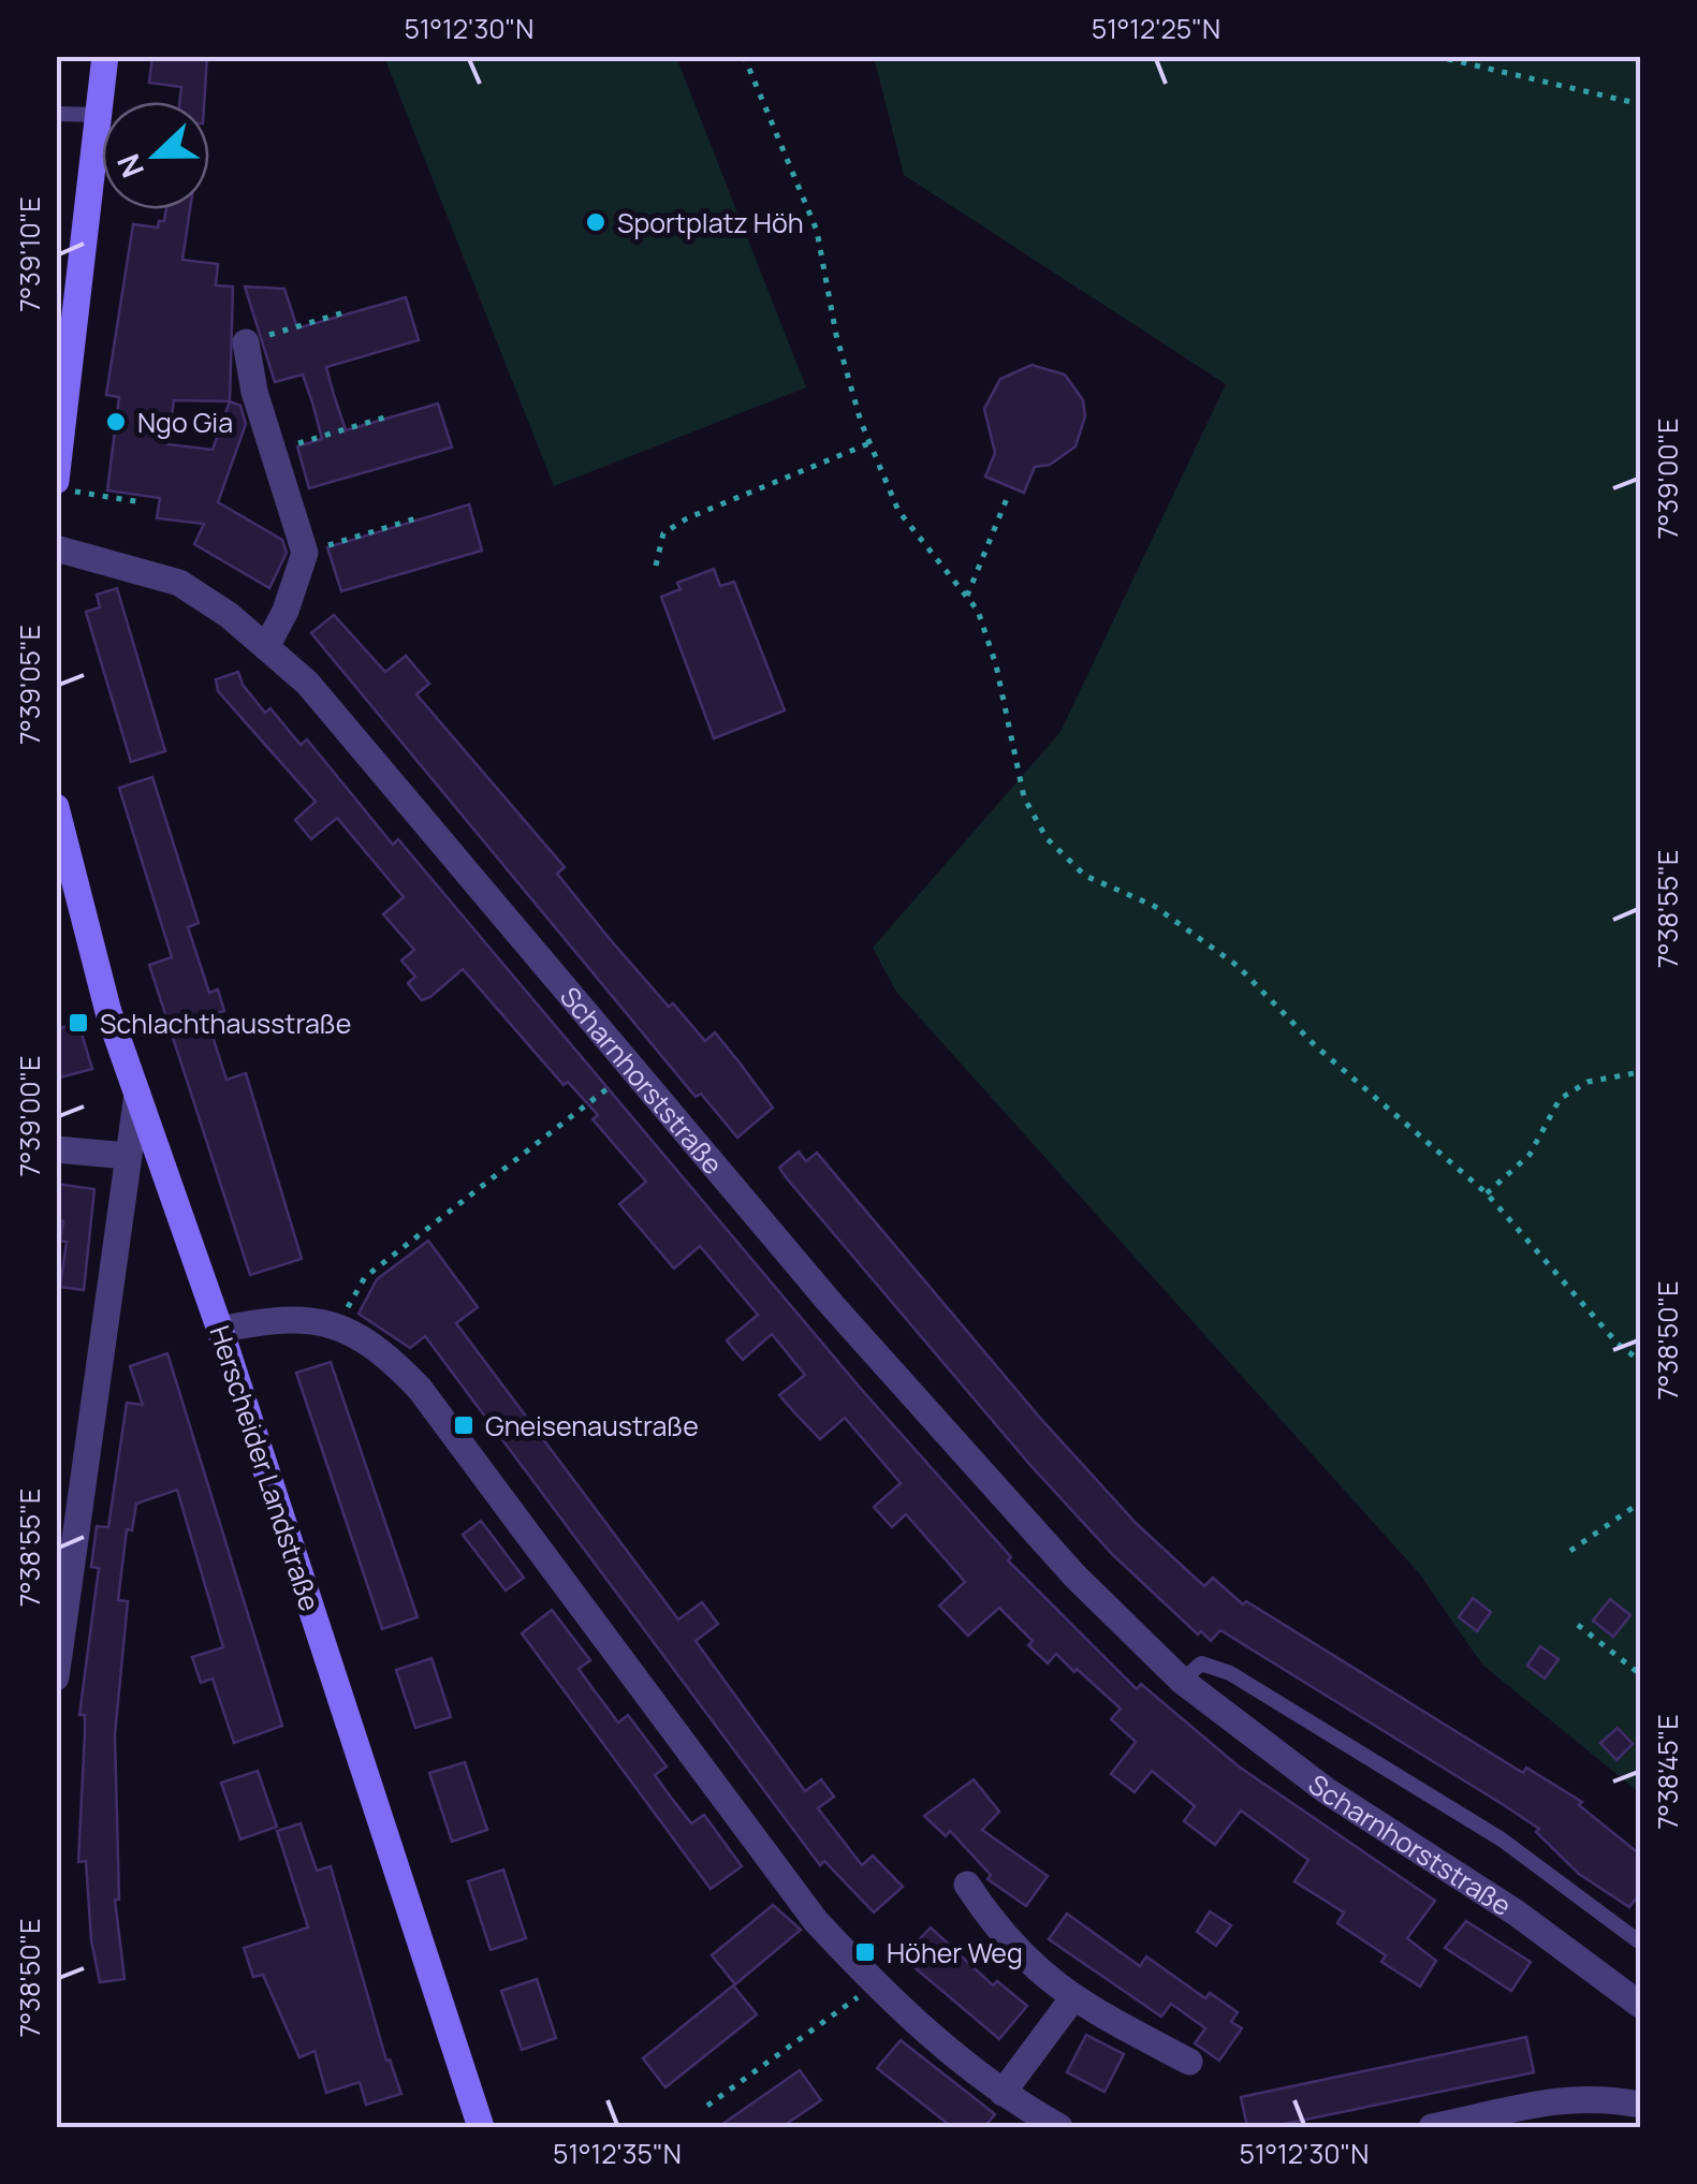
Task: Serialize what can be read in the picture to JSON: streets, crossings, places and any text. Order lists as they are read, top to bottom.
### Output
{
  "streets": {
    "main road": ["Herscheider Landstraße"],
    "street": ["Scharnhorststraße"]
  },
  "places": {
    "other": ["Sportplatz Höh", "Ngo Gia"],
    "transit": ["Schlachthausstraße", "Gneisenaustraße", "Höher Weg"]
  },
  "north": "left",
  "coordinates": [
    "51°12'30\"N",
    "51°12'25\"N",
    "7°39'10\"E",
    "7°39'00\"E",
    "7°39'05\"E",
    "7°38'55\"E",
    "7°38'50\"E",
    "7°38'45\"E",
    "51°12'35\"N"
  ]
}
